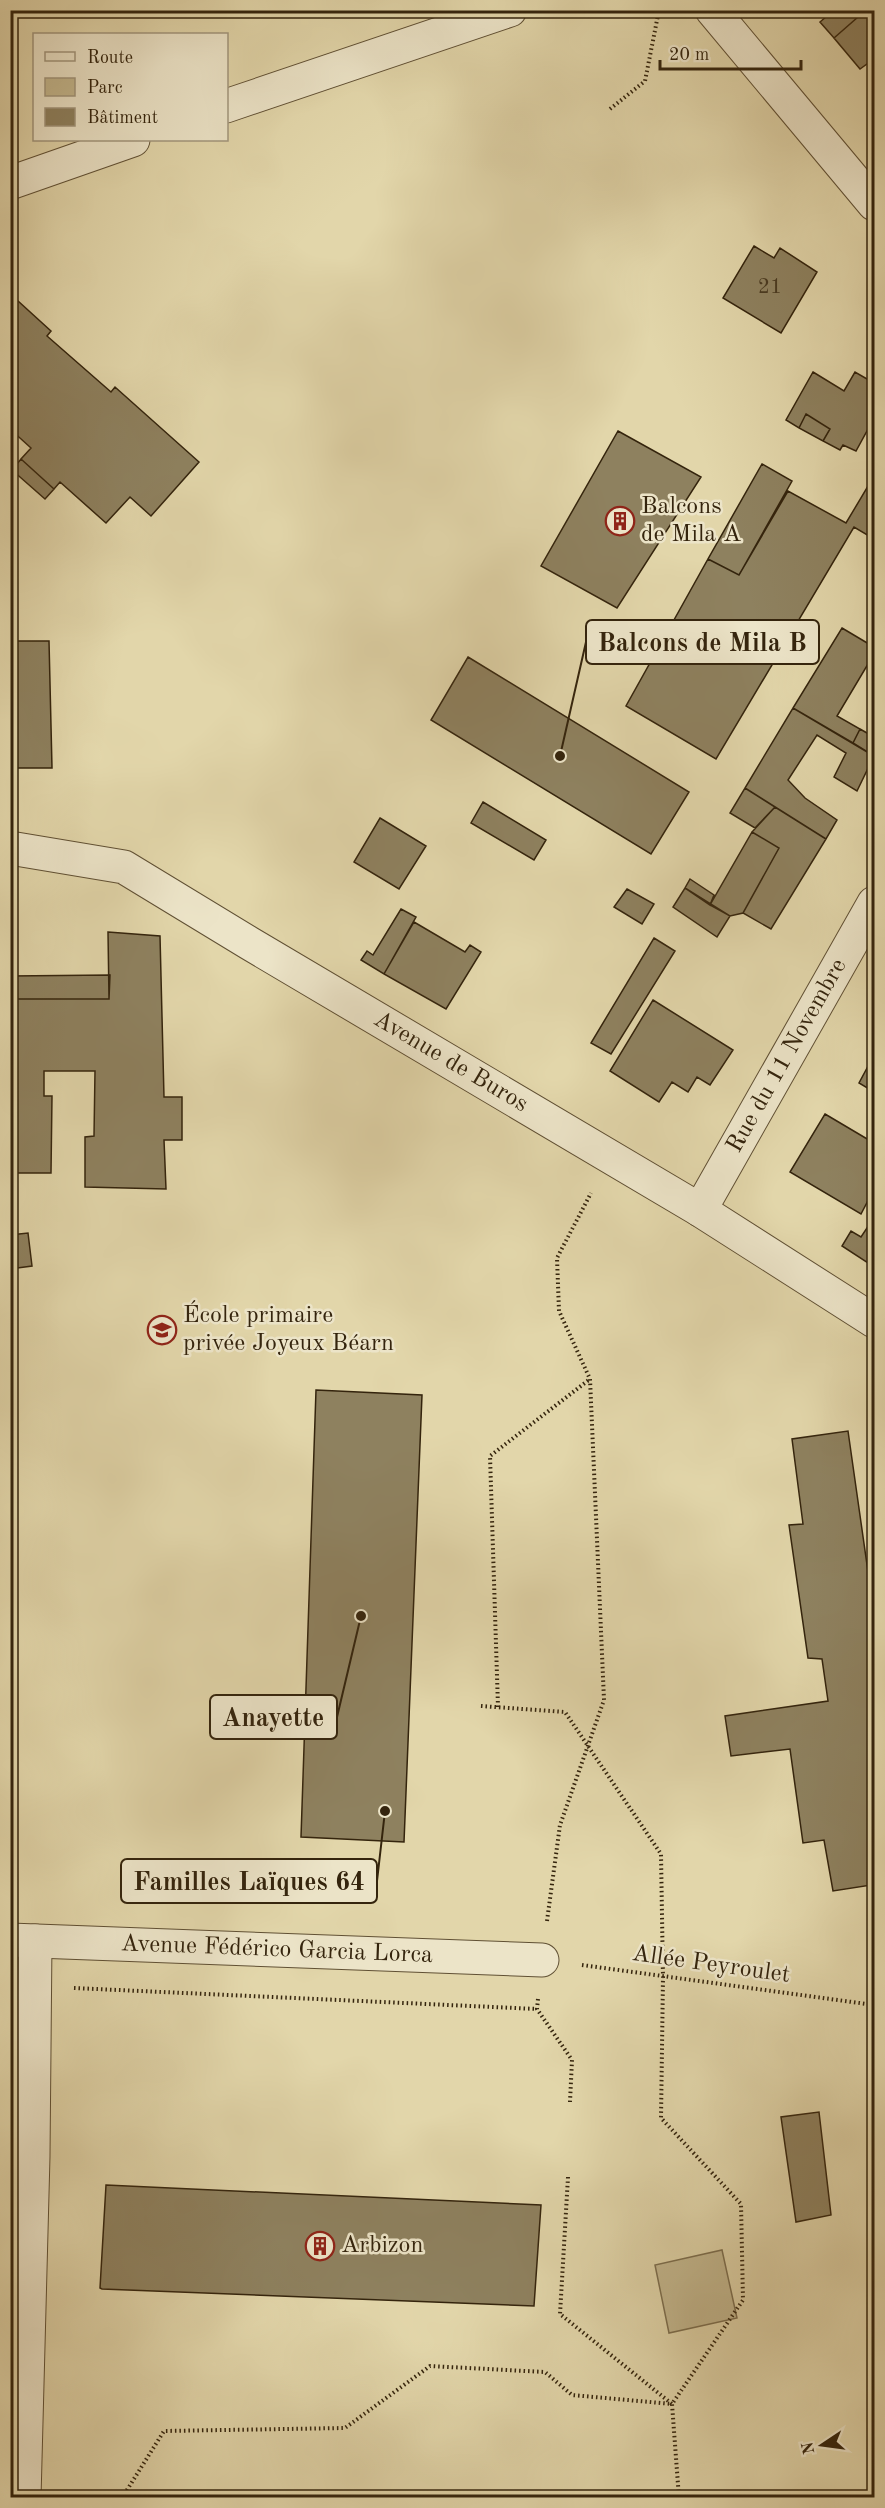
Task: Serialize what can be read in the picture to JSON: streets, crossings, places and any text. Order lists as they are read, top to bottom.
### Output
{
  "streets": {
    "street": ["Rue du 11 Novembre", "Avenue de Buros", "Avenue Fédérico Garcia Lorca"],
    "path": ["Allée Peyroulet"]
  },
  "crossings": [
    ["Rue du 11 Novembre", "Avenue de Buros"],
    ["Avenue Fédérico Garcia Lorca", "Allée Peyroulet"]
  ],
  "places": {
    "building": ["Balcons de Mila A", "Arbizon"],
    "other": ["Balcons de Mila B", "Anayette", "Familles Laïques 64"],
    "school or university": ["École primaire privée Joyeux Béarn"]
  },
  "house_numbers": ["21"],
  "legend": ["Route", "Parc", "Bâtiment"],
  "scale_bar": "20 m",
  "north": "left"
}
